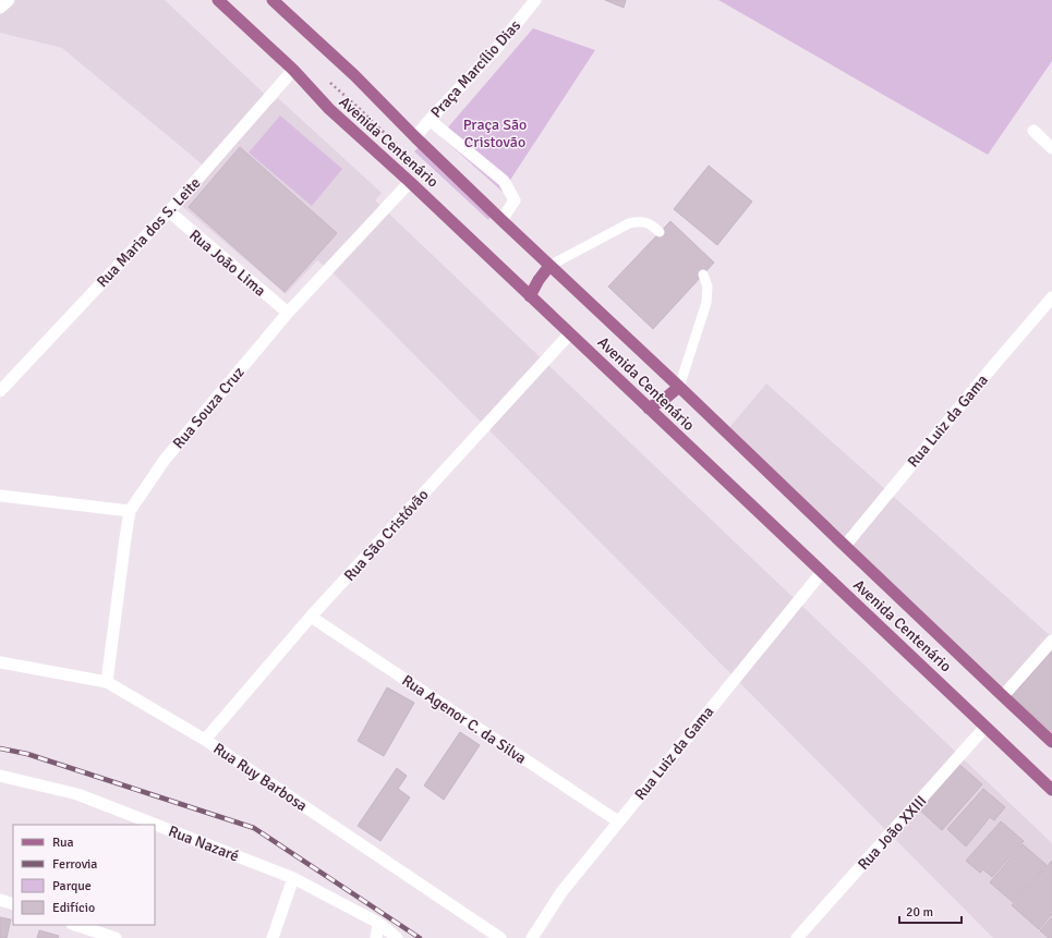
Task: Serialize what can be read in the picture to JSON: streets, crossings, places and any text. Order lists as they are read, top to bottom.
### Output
{
  "streets": {
    "main road": ["Avenida Centenário"],
    "street": [
      "Praça Marcílio Dias",
      "Rua Maria dos S. Leite",
      "Rua João Lima",
      "Rua Souza Cruz",
      "Rua Luiz da Gama",
      "Rua São Cristóvão",
      "Rua Agenor C. da Silva",
      "Rua Ruy Barbosa",
      "Rua João XXIII",
      "Rua Nazaré"
    ]
  },
  "crossings": [
    ["Praça Marcílio Dias", "Avenida Centenário"],
    ["Avenida Centenário", "Rua Maria dos S. Leite"],
    ["Avenida Centenário", "Rua Souza Cruz"],
    ["Avenida Centenário", "Rua Luiz da Gama"],
    ["Avenida Centenário", "Rua São Cristóvão"],
    ["Avenida Centenário", "Rua João XXIII"],
    ["Rua Maria dos S. Leite", "Rua João Lima"],
    ["Rua João Lima", "Rua Souza Cruz"],
    ["Rua Souza Cruz", "Rua Ruy Barbosa"],
    ["Rua Luiz da Gama", "Rua Agenor C. da Silva"],
    ["Rua São Cristóvão", "Rua Agenor C. da Silva"],
    ["Rua São Cristóvão", "Rua Ruy Barbosa"]
  ],
  "parks": ["Praça São Cristovão"],
  "legend": [
    "Rua",
    "Ferrovia",
    "Parque",
    "Edifício"
  ],
  "scale_bar": "20 m"
}
